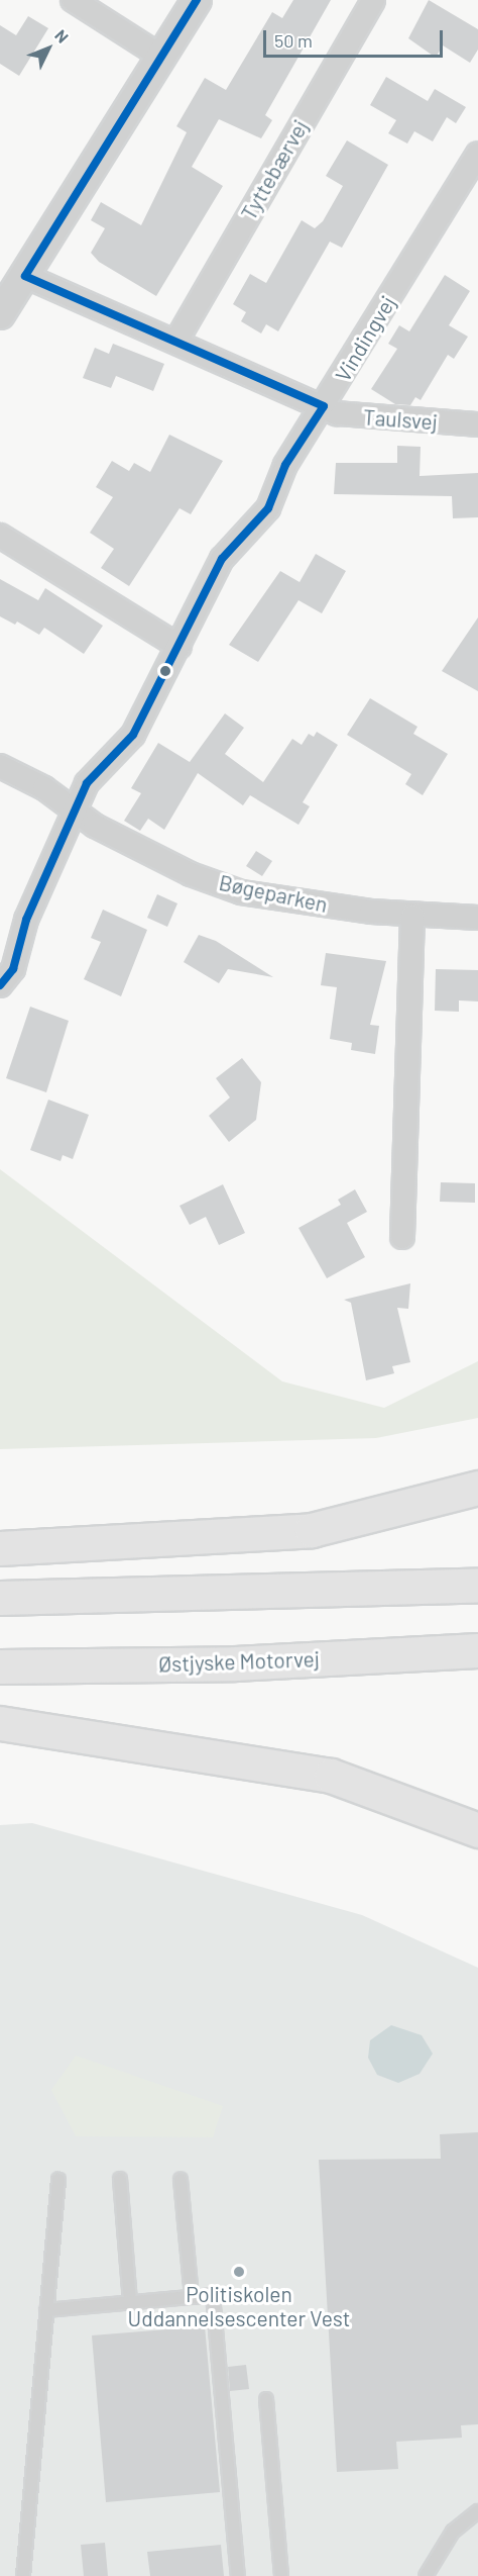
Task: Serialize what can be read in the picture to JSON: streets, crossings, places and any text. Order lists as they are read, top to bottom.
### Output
{
  "streets": {
    "highway": ["Østjyske Motorvej"],
    "street": [
      "Tyttebærvej",
      "Vindingvej",
      "Taulsvej",
      "Bøgeparken"
    ]
  },
  "crossings": [
    ["Tyttebærvej", "Taulsvej"],
    ["Vindingvej", "Taulsvej"],
    ["Vindingvej", "Bøgeparken"]
  ],
  "places": ["Politiskolen Uddannelsescenter Vest"],
  "scale_bar": "50 m",
  "north": "top right"
}
